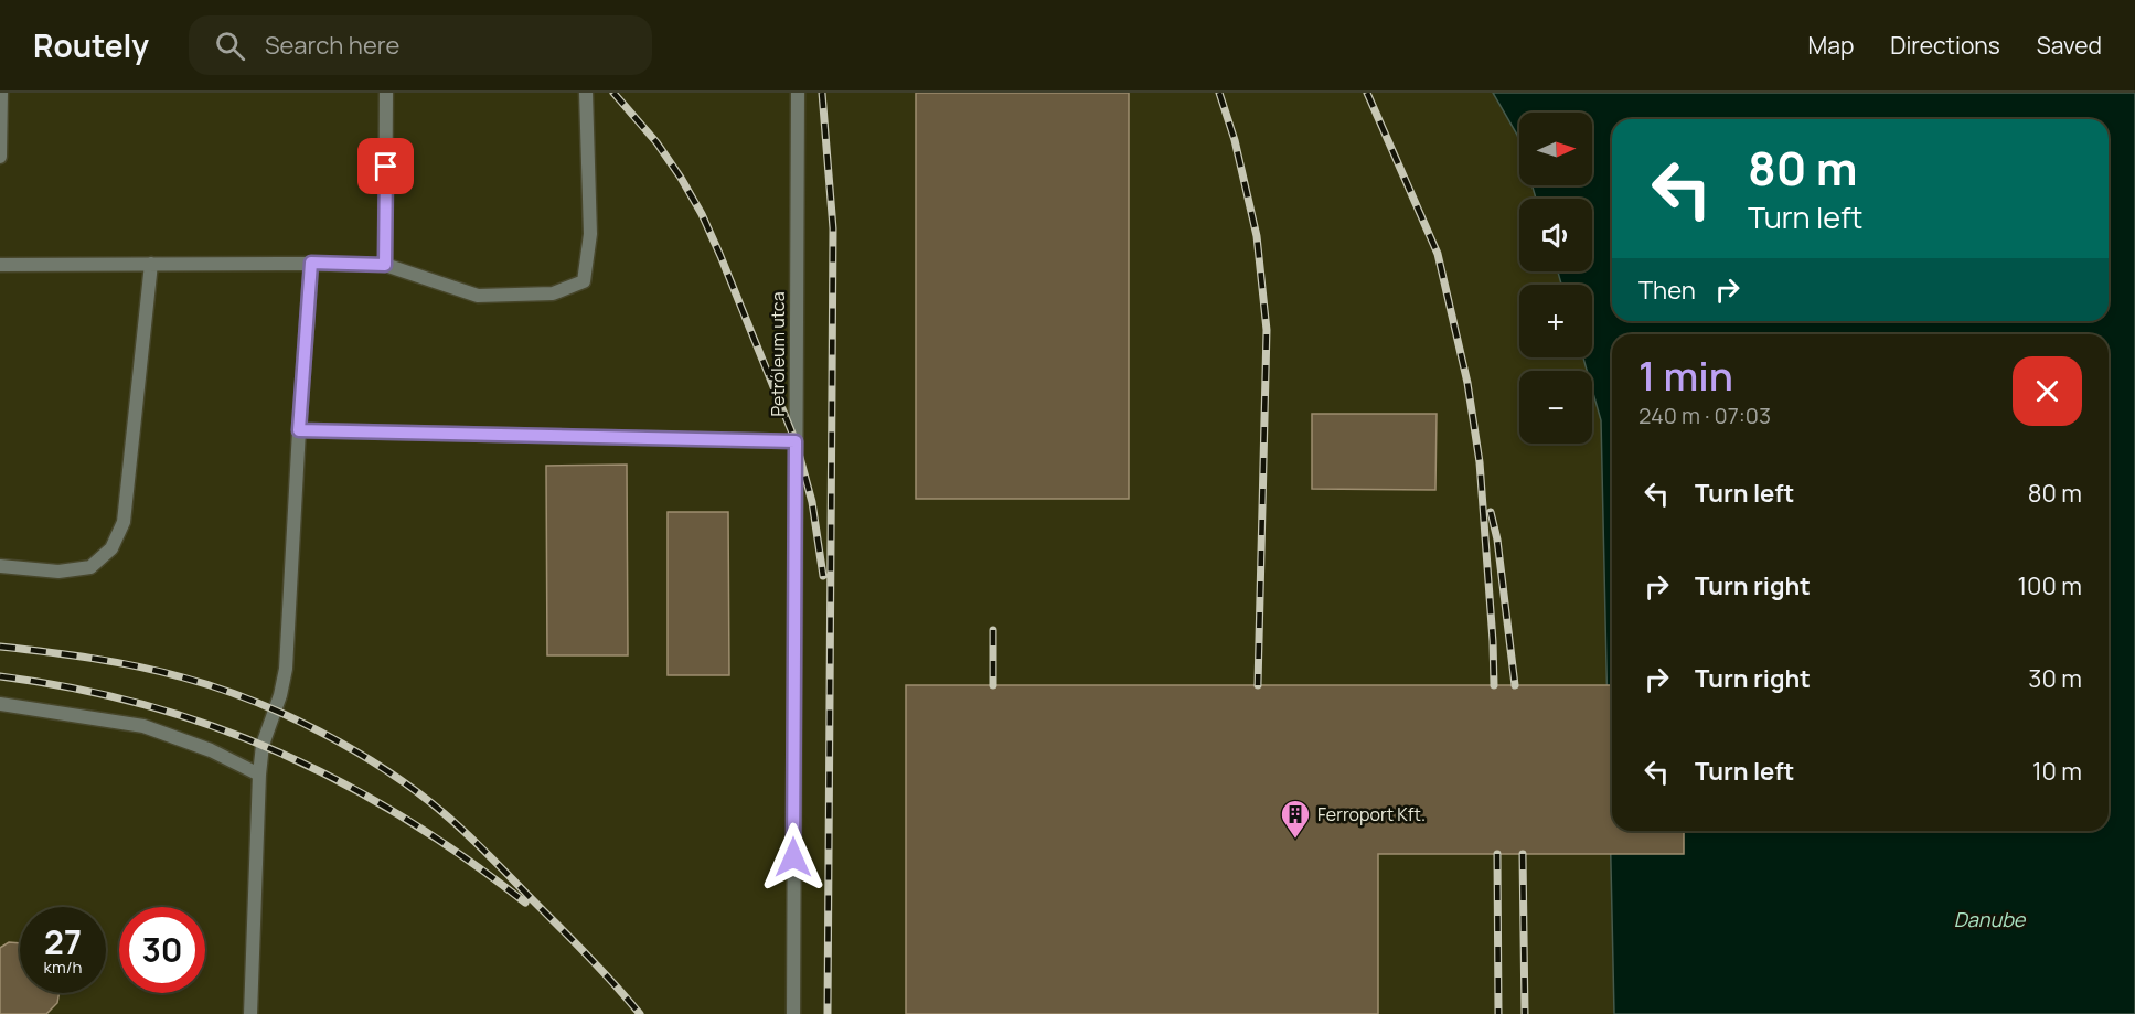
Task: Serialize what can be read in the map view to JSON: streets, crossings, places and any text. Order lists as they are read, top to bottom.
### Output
{
  "streets": {
    "street": ["Petróleum utca"]
  },
  "water": ["Danube"],
  "places": {
    "building": ["Ferroport Kft."]
  },
  "north": "right",
  "page": {
    "header": "Routely",
    "search": "Search here",
    "nav": ["Map", "Directions", "Saved"],
    "map_buttons": ["+", "−"],
    "turn": ["80 m", "Turn left"],
    "then": "Then",
    "heading": ["1 min", "240 m · 07:03"],
    "list": [
      {
        "name": "Turn left",
        "value": "80 m"
      },
      {
        "name": "Turn right",
        "value": "100 m"
      },
      {
        "name": "Turn right",
        "value": "30 m"
      },
      {
        "name": "Turn left",
        "value": "10 m"
      }
    ],
    "speed": "27 km/h",
    "limit": "30"
  }
}
